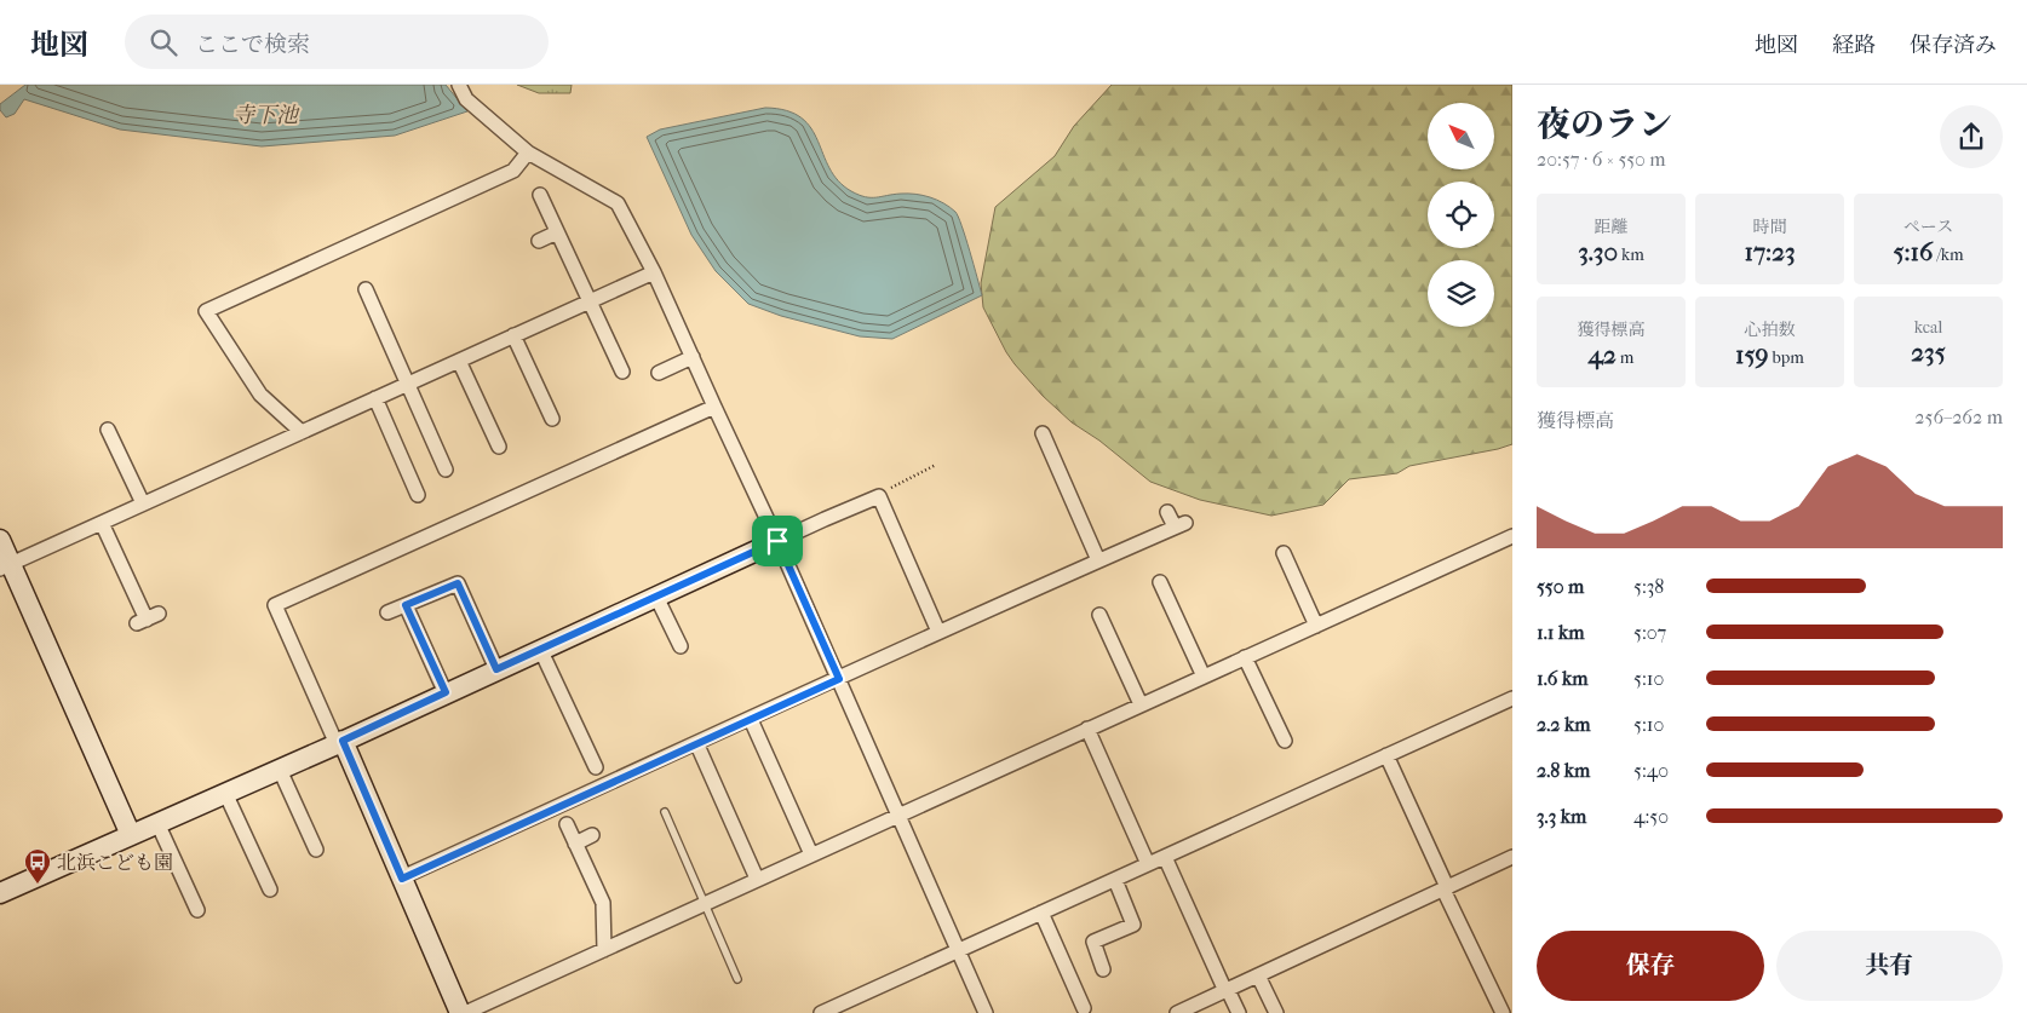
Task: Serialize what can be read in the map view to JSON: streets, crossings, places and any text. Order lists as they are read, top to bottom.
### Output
{
  "water": ["寺下池"],
  "places": {
    "bus stop": ["北浜こども園"]
  },
  "north": "top left",
  "page": {
    "header": "地図",
    "search": "ここで検索",
    "nav": ["地図", "経路", "保存済み"],
    "heading": ["夜のラン", "20:57 · 6 × 550 m"],
    "stats": [
      ["距離", "3.30 km"],
      ["時間", "17:23"],
      ["ペース", "5:16 /km"],
      ["獲得標高", "42 m"],
      ["心拍数", "159 bpm"],
      ["kcal", "235"]
    ],
    "chart": ["獲得標高", "256–262 m"],
    "list": [
      {
        "name": "550 m",
        "note": "5:38"
      },
      {
        "name": "1.1 km",
        "note": "5:07"
      },
      {
        "name": "1.6 km",
        "note": "5:10"
      },
      {
        "name": "2.2 km",
        "note": "5:10"
      },
      {
        "name": "2.8 km",
        "note": "5:40"
      },
      {
        "name": "3.3 km",
        "note": "4:50"
      }
    ],
    "buttons": ["保存", "共有"]
  }
}
